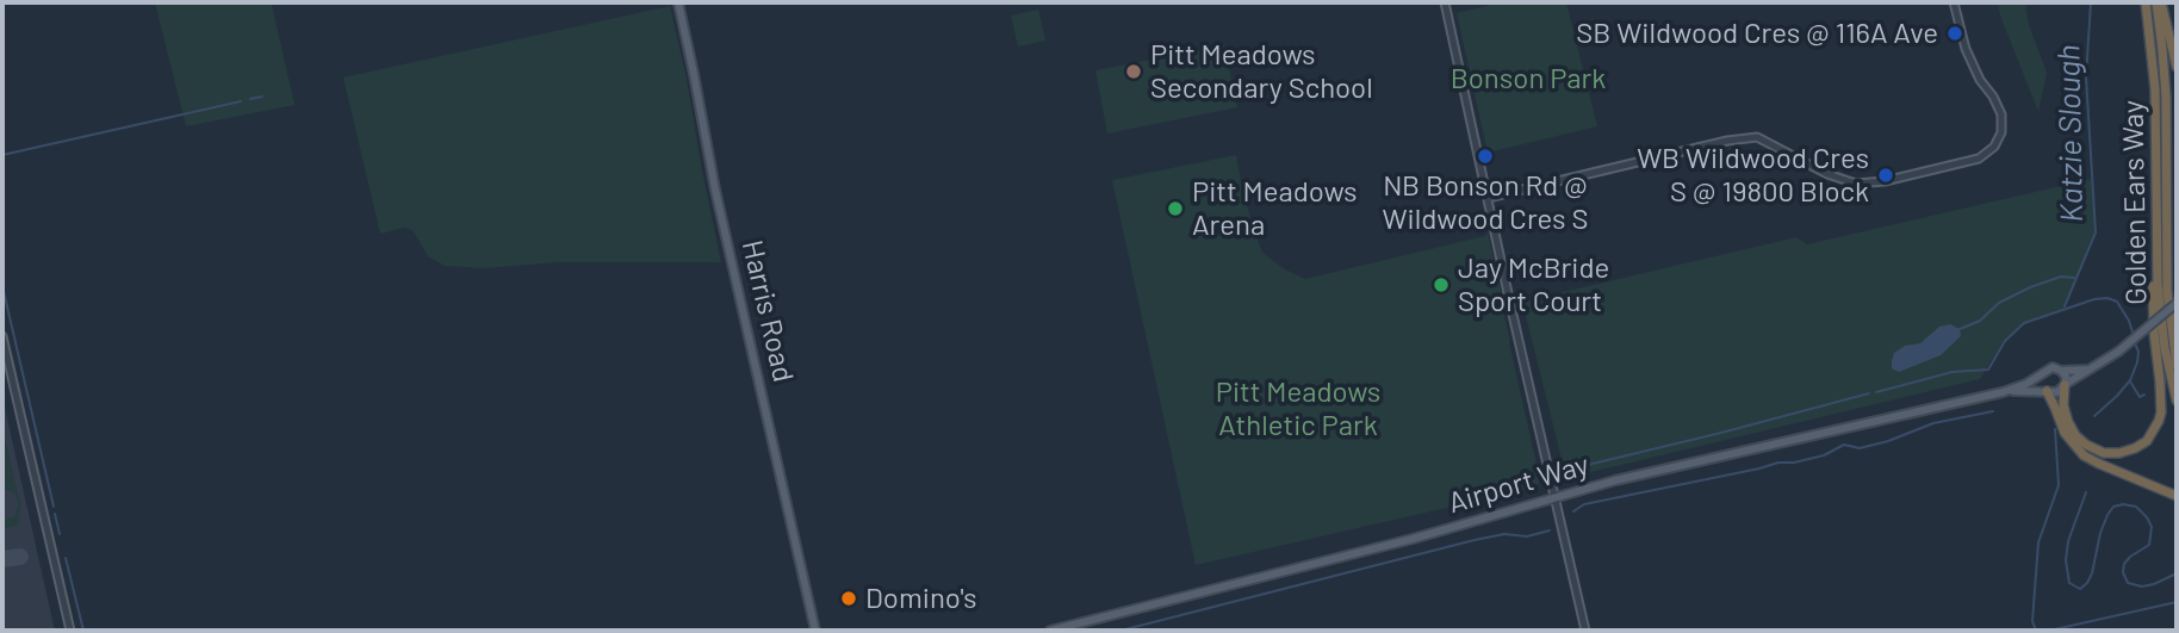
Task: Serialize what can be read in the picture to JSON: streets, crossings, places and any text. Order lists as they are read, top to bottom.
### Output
{
  "streets": {
    "highway": ["Golden Ears Way"],
    "main road": ["Harris Road", "Airport Way"]
  },
  "water": ["Katzie Slough"],
  "parks": ["Bonson Park", "Pitt Meadows Athletic Park"],
  "places": [
    "SB Wildwood Cres @ 116A Ave",
    "Pitt Meadows Secondary School",
    "NB Bonson Rd @ Wildwood Cres S",
    "WB Wildwood Cres S @ 19800 Block",
    "Pitt Meadows Arena",
    "Jay McBride Sport Court",
    "Domino's"
  ]
}
